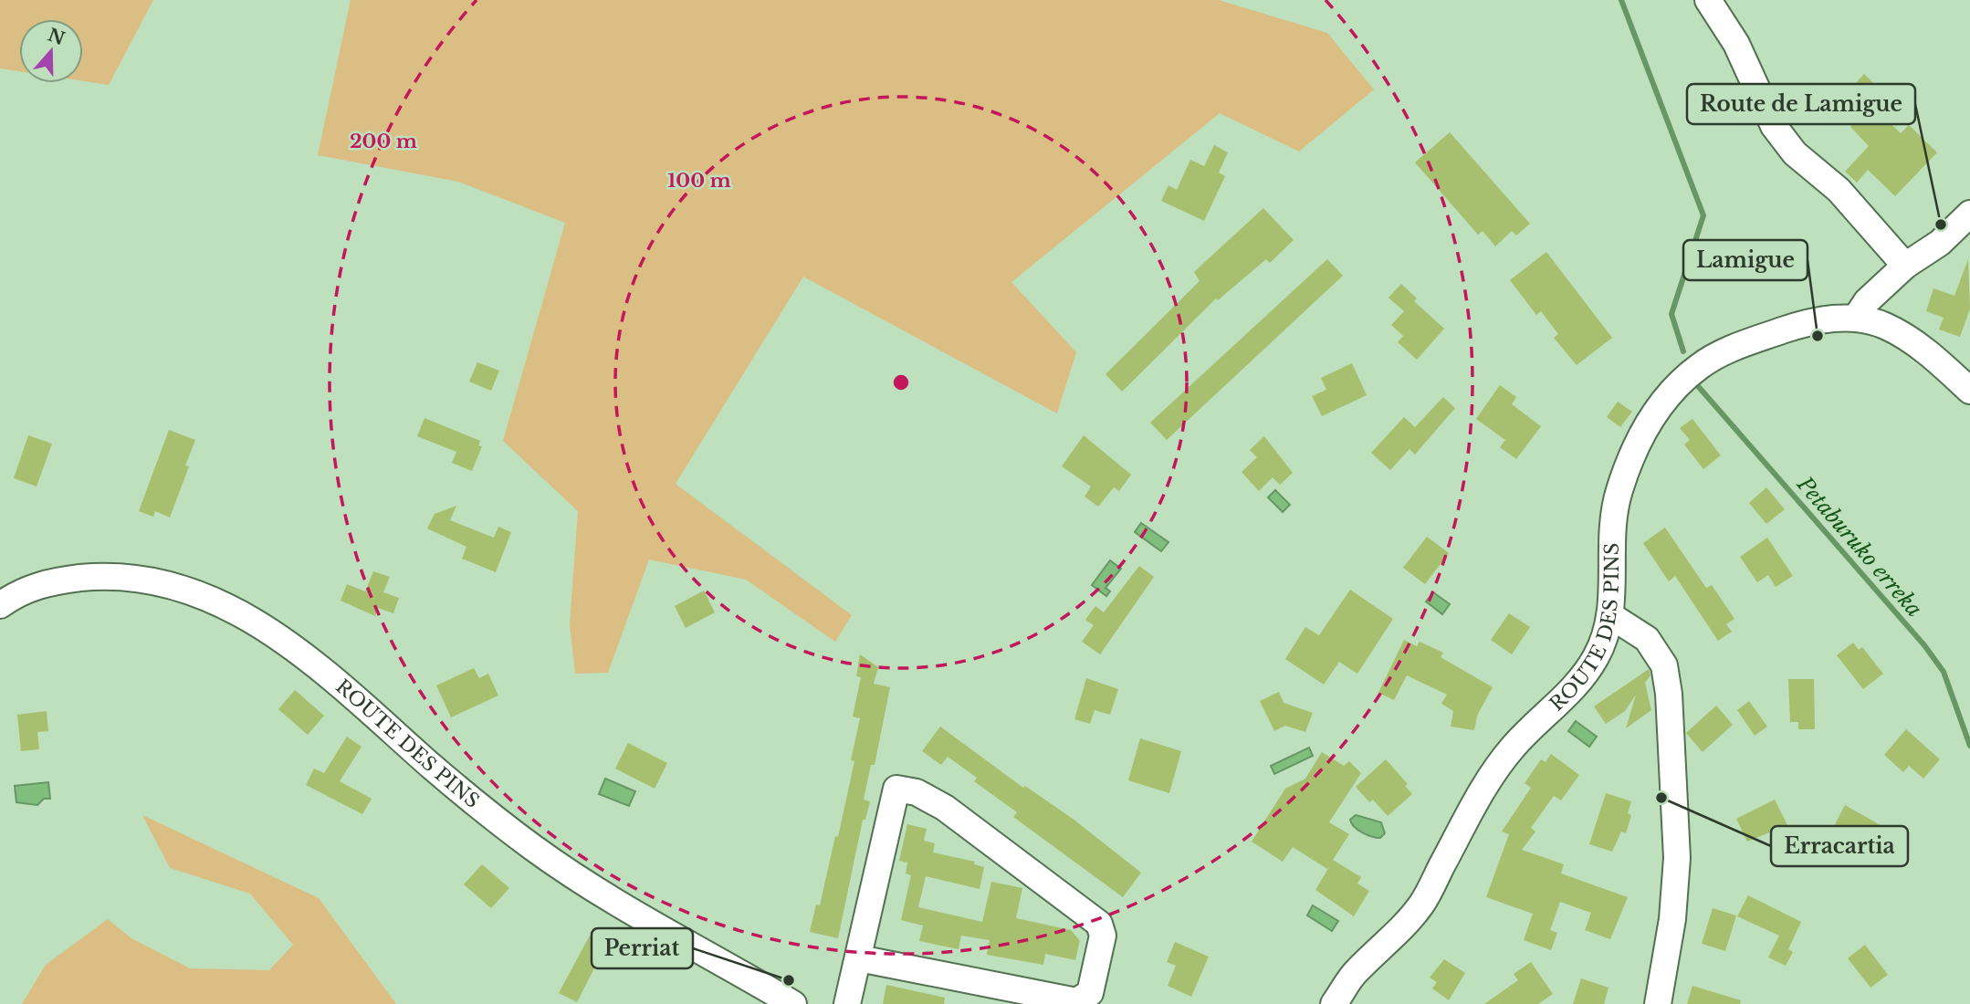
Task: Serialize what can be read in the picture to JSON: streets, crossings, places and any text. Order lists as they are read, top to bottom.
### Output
{
  "streets": {
    "street": ["ROUTE DES PINS"]
  },
  "water": ["Petaburuko erreka"],
  "places": [
    "Route de Lamigue",
    "Lamigue",
    "Erracartia",
    "Perriat"
  ],
  "north": "top",
  "rings": ["200 m", "100 m"]
}
